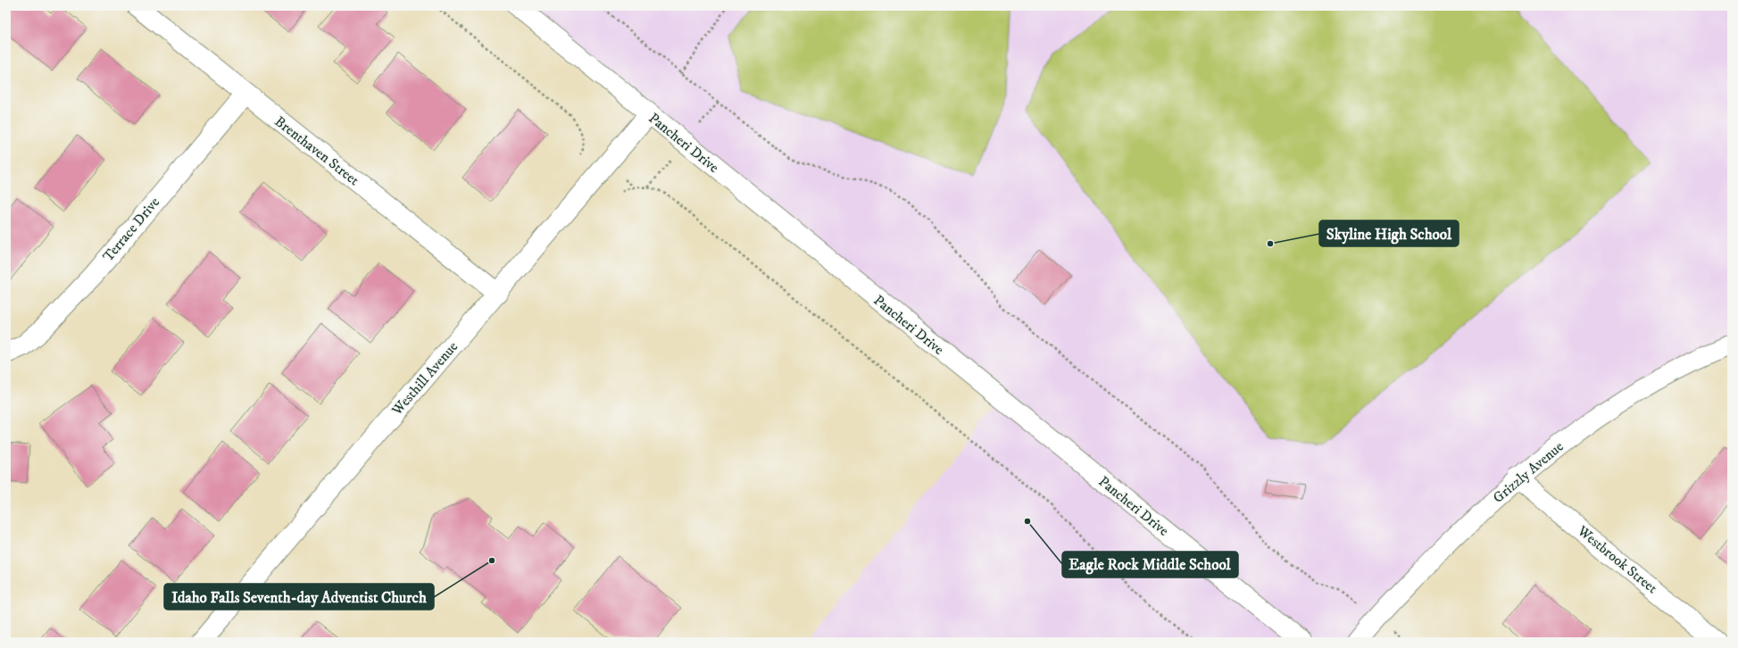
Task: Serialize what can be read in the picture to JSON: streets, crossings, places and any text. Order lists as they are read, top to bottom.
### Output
{
  "streets": {
    "street": [
      "Pancheri Drive",
      "Brenthaven Street",
      "Terrace Drive",
      "Westhill Avenue",
      "Grizzly Avenue",
      "Westbrook Street"
    ]
  },
  "crossings": [
    ["Pancheri Drive", "Westhill Avenue"],
    ["Brenthaven Street", "Terrace Drive"],
    ["Brenthaven Street", "Westhill Avenue"],
    ["Grizzly Avenue", "Westbrook Street"]
  ],
  "places": ["Skyline High School", "Eagle Rock Middle School", "Idaho Falls Seventh-day Adventist Church"]
}
